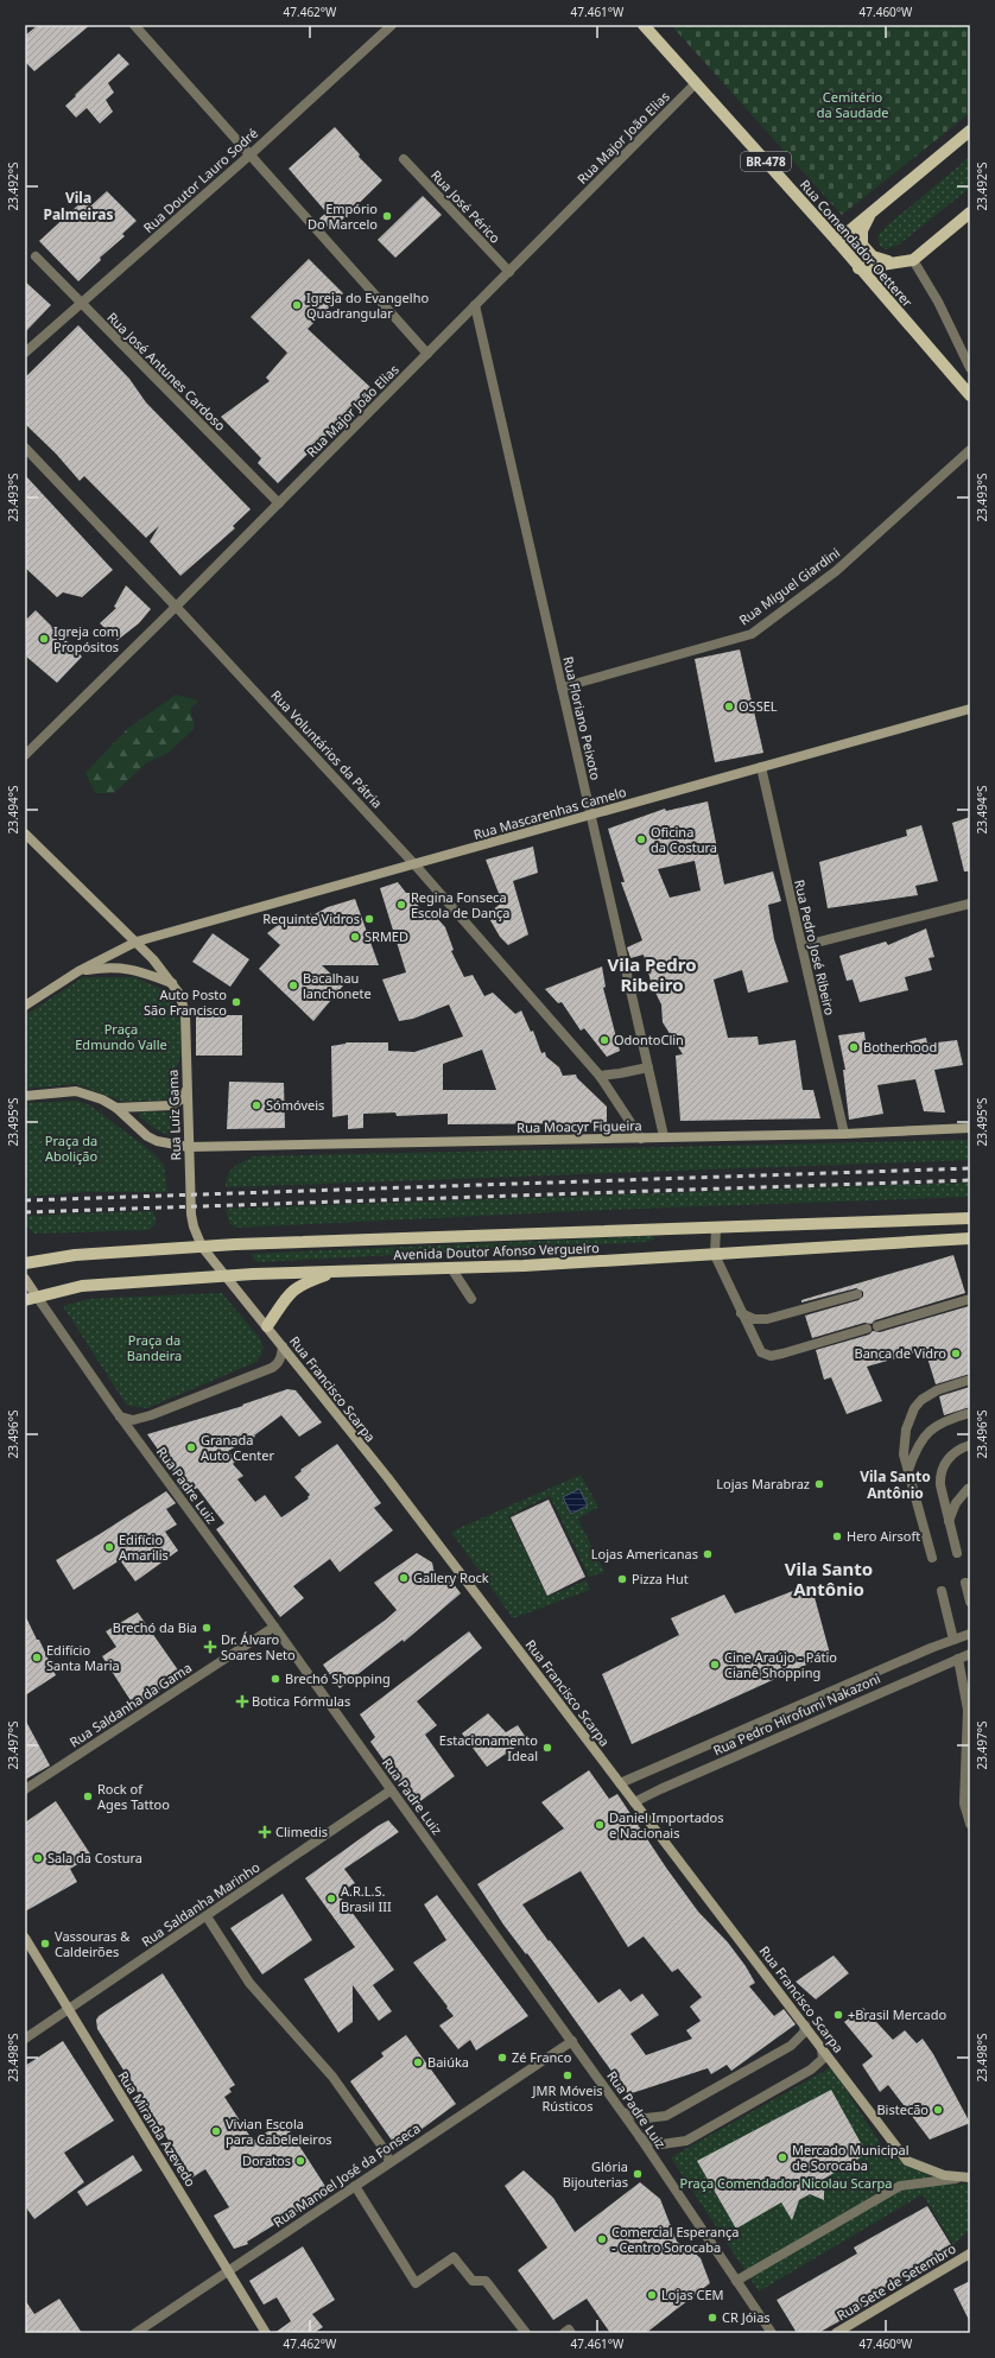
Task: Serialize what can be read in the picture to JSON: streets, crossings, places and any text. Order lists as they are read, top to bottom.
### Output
{
  "streets": {
    "main road": [
      "BR-478",
      "Rua Comendador Oetterer",
      "Rua Mascarenhas Camelo",
      "Rua Luiz Gama",
      "Rua Moacyr Figueira",
      "Avenida Doutor Afonso Vergueiro",
      "Rua Francisco Scarpa",
      "Rua Padre Luiz",
      "Rua Miranda Azevedo",
      "Rua Sete de Setembro"
    ],
    "street": [
      "Rua Major João Elias",
      "Rua Doutor Lauro Sodré",
      "Rua José Périco",
      "Rua José Antunes Cardoso",
      "Rua Miguel Giardini",
      "Rua Floriano Peixoto",
      "Rua Voluntários da Pátria",
      "Rua Pedro José Ribeiro",
      "Rua Saldanha da Gama",
      "Rua Pedro Hirofumi Nakazoni",
      "Rua Saldanha Marinho",
      "Rua Manoel José da Fonseca"
    ]
  },
  "crossings": [
    ["Rua Major João Elias", "Rua José Périco"],
    ["Rua Major João Elias", "Rua Comendador Oetterer"],
    ["Rua Major João Elias", "Rua José Antunes Cardoso"],
    ["Rua Major João Elias", "Rua Floriano Peixoto"],
    ["Rua Major João Elias", "Rua Voluntários da Pátria"],
    ["Rua Doutor Lauro Sodré", "Rua José Antunes Cardoso"],
    ["Rua Miguel Giardini", "Rua Floriano Peixoto"],
    ["Rua Floriano Peixoto", "Rua Mascarenhas Camelo"],
    ["Rua Floriano Peixoto", "Rua Moacyr Figueira"],
    ["Rua Voluntários da Pátria", "Rua Mascarenhas Camelo"],
    ["Rua Voluntários da Pátria", "Rua Moacyr Figueira"],
    ["Rua Mascarenhas Camelo", "Rua Pedro José Ribeiro"],
    ["Rua Mascarenhas Camelo", "Rua Luiz Gama"],
    ["Rua Pedro José Ribeiro", "Rua Moacyr Figueira"],
    ["Rua Luiz Gama", "Rua Moacyr Figueira"],
    ["Rua Luiz Gama", "Avenida Doutor Afonso Vergueiro"],
    ["Rua Luiz Gama", "Rua Francisco Scarpa"],
    ["Avenida Doutor Afonso Vergueiro", "Rua Francisco Scarpa"],
    ["Avenida Doutor Afonso Vergueiro", "Rua Padre Luiz"],
    ["Rua Francisco Scarpa", "Rua Pedro Hirofumi Nakazoni"],
    ["Rua Padre Luiz", "Rua Saldanha da Gama"],
    ["Rua Padre Luiz", "Rua Saldanha Marinho"],
    ["Rua Padre Luiz", "Rua Manoel José da Fonseca"],
    ["Rua Saldanha Marinho", "Rua Miranda Azevedo"],
    ["Rua Miranda Azevedo", "Rua Manoel José da Fonseca"]
  ],
  "districts": [
    "Vila Palmeiras",
    "Vila Pedro Ribeiro",
    "Vila Santo Antônio",
    "Vila Santo Antônio"
  ],
  "parks": [
    "Cemitério da Saudade",
    "Praça Edmundo Valle",
    "Praça da Abolição",
    "Praça da Bandeira",
    "Praça Comendador Nicolau Scarpa"
  ],
  "places": {
    "other": [
      "Empório Do Marcelo",
      "Igreja do Evangelho Quadrangular",
      "Igreja com Propósitos",
      "OSSEL",
      "Oficina da Costura",
      "Regina Fonseca Escola de Dança",
      "Requinte Vidros",
      "SRMED",
      "Bacalhau lanchonete",
      "Auto Posto São Francisco",
      "OdontoClin",
      "Botherhood",
      "Sómóveis",
      "Banca de Vidro",
      "Granada Auto Center",
      "Lojas Marabraz",
      "Hero Airsoft",
      "Edifício Amarilis",
      "Lojas Americanas",
      "Gallery Rock",
      "Pizza Hut",
      "Brechó da Bia",
      "Edifício Santa Maria",
      "Cine Araújo - Pátio Cianê Shopping",
      "Brechó Shopping",
      "Estacionamento Ideal",
      "Rock of Ages Tattoo",
      "Daniel Importados e Nacionais",
      "Sala da Costura",
      "A.R.L.S. Brasil III",
      "Vassouras & Caldeirões",
      "+Brasil Mercado",
      "Zé Franco",
      "Baiúka",
      "JMR Móveis Rústicos",
      "Bistecão",
      "Vivian Escola para Cabeleleiros",
      "Mercado Municipal de Sorocaba",
      "Doratos",
      "Glória Bijouterias",
      "Comercial Esperança - Centro Sorocaba",
      "Lojas CEM",
      "CR Jóias"
    ],
    "health": ["Dr. Álvaro Soares Neto", "Botica Fórmulas", "Climedis"]
  },
  "coordinates": [
    "47.462°W",
    "47.461°W",
    "47.460°W",
    "23.492°S",
    "23.493°S",
    "23.494°S",
    "23.495°S",
    "23.496°S",
    "23.497°S",
    "23.498°S"
  ]
}
